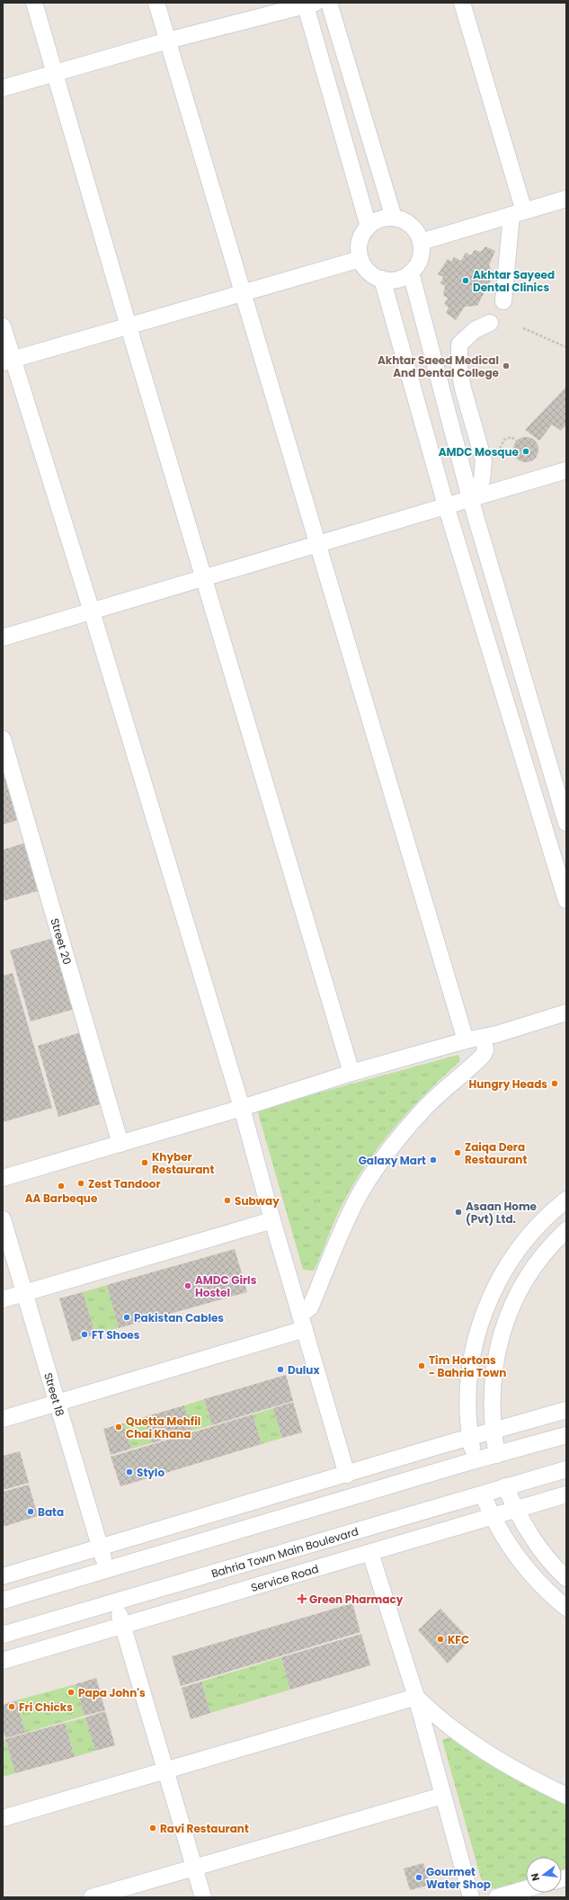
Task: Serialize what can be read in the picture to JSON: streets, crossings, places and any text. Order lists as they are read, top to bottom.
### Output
{
  "streets": {
    "street": [
      "Street 20",
      "Street 18",
      "Bahria Town Main Boulevard",
      "Service Road"
    ]
  },
  "places": {
    "other": [
      "Akhtar Sayeed Dental Clinics",
      "Akhtar Saeed Medical And Dental College",
      "AMDC Mosque",
      "Hungry Heads",
      "Zaiqa Dera Restaurant",
      "Galaxy Mart",
      "Khyber Restaurant",
      "Zest Tandoor",
      "AA Barbeque",
      "Subway",
      "Asaan Home (Pvt) Ltd.",
      "AMDC Girls Hostel",
      "Pakistan Cables",
      "FT Shoes",
      "Tim Hortons - Bahria Town",
      "Dulux",
      "Quetta Mehfil Chai Khana",
      "Stylo",
      "Bata",
      "KFC",
      "Papa John's",
      "Fri Chicks",
      "Ravi Restaurant",
      "Gourmet Water Shop"
    ],
    "health": ["Green Pharmacy"]
  },
  "north": "left"
}
